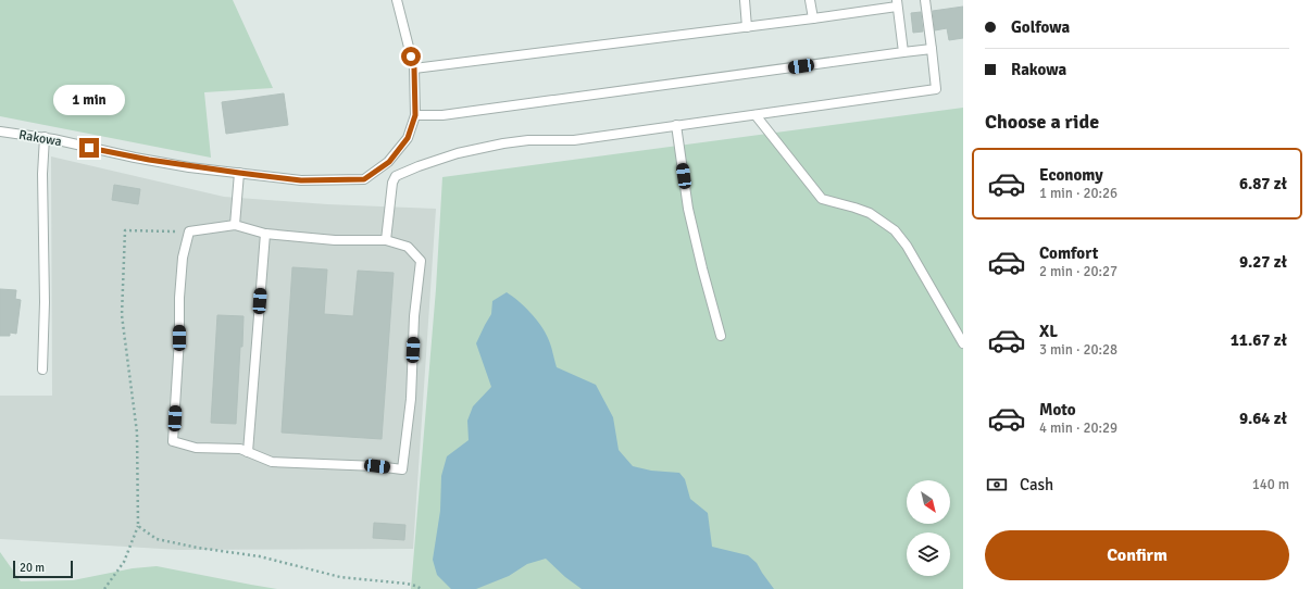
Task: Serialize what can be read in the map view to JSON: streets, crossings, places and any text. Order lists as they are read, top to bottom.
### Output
{
  "streets": {
    "lane": ["Rakowa"]
  },
  "scale_bar": "20 m",
  "north": "bottom right",
  "page": {
    "banner": ["Golfowa", "Rakowa"],
    "bubble": "1 min",
    "heading": "Choose a ride",
    "list": [
      {
        "name": "Economy",
        "note": "1 min · 20:26",
        "value": "6.87 zł"
      },
      {
        "name": "Comfort",
        "note": "2 min · 20:27",
        "value": "9.27 zł"
      },
      {
        "name": "XL",
        "note": "3 min · 20:28",
        "value": "11.67 zł"
      },
      {
        "name": "Moto",
        "note": "4 min · 20:29",
        "value": "9.64 zł"
      }
    ],
    "pay": ["Cash", "140 m"],
    "buttons": "Confirm",
    "scale": "20 m"
  }
}
